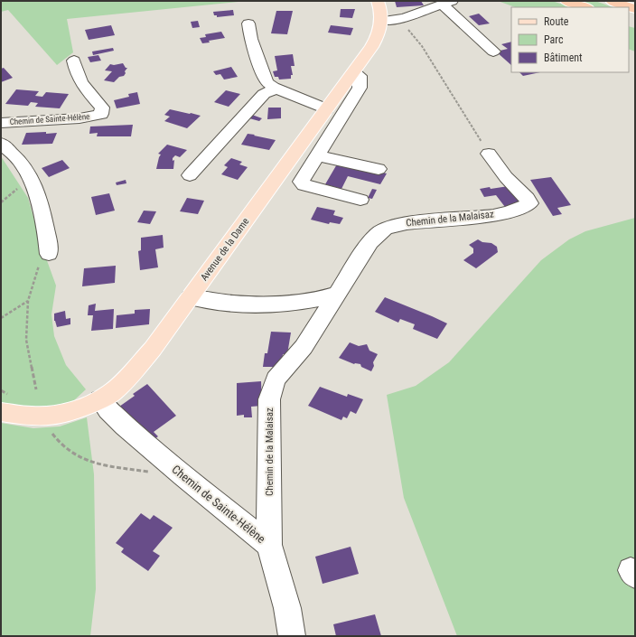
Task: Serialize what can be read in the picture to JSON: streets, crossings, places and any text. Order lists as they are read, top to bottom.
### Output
{
  "streets": {
    "main road": ["Avenue de la Dame"],
    "street": ["Chemin de Sainte-Hélène", "Chemin de la Malaisaz"]
  },
  "crossings": [
    ["Chemin de Sainte-Hélène", "Chemin de la Malaisaz"],
    ["Chemin de Sainte-Hélène", "Avenue de la Dame"]
  ],
  "legend": ["Route", "Parc", "Bâtiment"]
}
